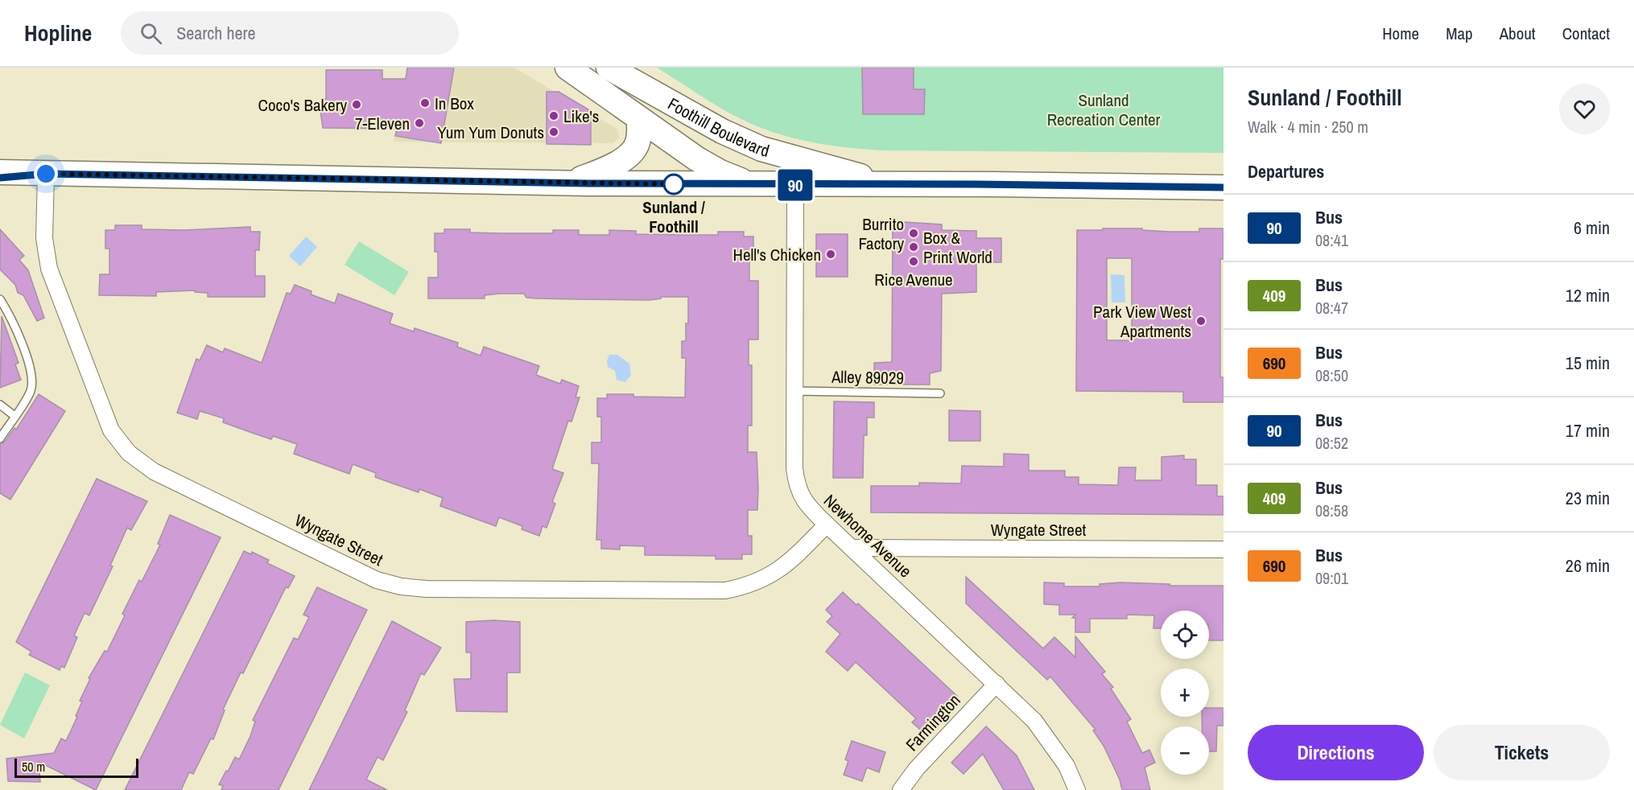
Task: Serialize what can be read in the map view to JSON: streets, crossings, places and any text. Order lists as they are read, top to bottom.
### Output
{
  "streets": {
    "main road": ["Foothill Boulevard"],
    "street": ["Wyngate Street", "Newhome Avenue", "Farmington"],
    "lane": ["Alley 89029"]
  },
  "crossings": [
    ["Foothill Boulevard", "Newhome Avenue"],
    ["Alley 89029", "Newhome Avenue"],
    ["Wyngate Street", "Newhome Avenue"],
    ["Newhome Avenue", "Farmington"]
  ],
  "parks": ["Sunland Recreation Center"],
  "places": [
    "In Box",
    "Coco's Bakery",
    "Like's",
    "7-Eleven",
    "Yum Yum Donuts",
    "Sunland / Foothill",
    "Burrito Factory",
    "Box & Print World",
    "Hell's Chicken",
    "Rice Avenue",
    "Park View West Apartments"
  ],
  "lines": ["bus line 90"],
  "scale_bar": "50 m",
  "page": {
    "header": "Hopline",
    "search": "Search here",
    "nav": [
      "Home",
      "Map",
      "About",
      "Contact"
    ],
    "on_map": "90",
    "heading": [
      ["Sunland / Foothill", "Walk · 4 min · 250 m"],
      "Departures"
    ],
    "list": [
      {
        "mark": "90",
        "name": "Bus",
        "note": "08:41",
        "value": "6 min"
      },
      {
        "mark": "409",
        "name": "Bus",
        "note": "08:47",
        "value": "12 min"
      },
      {
        "mark": "690",
        "name": "Bus",
        "note": "08:50",
        "value": "15 min"
      },
      {
        "mark": "90",
        "name": "Bus",
        "note": "08:52",
        "value": "17 min"
      },
      {
        "mark": "409",
        "name": "Bus",
        "note": "08:58",
        "value": "23 min"
      },
      {
        "mark": "690",
        "name": "Bus",
        "note": "09:01",
        "value": "26 min"
      }
    ],
    "map_buttons": ["+", "−"],
    "buttons": ["Directions", "Tickets"],
    "scale": "50 m"
  }
}
